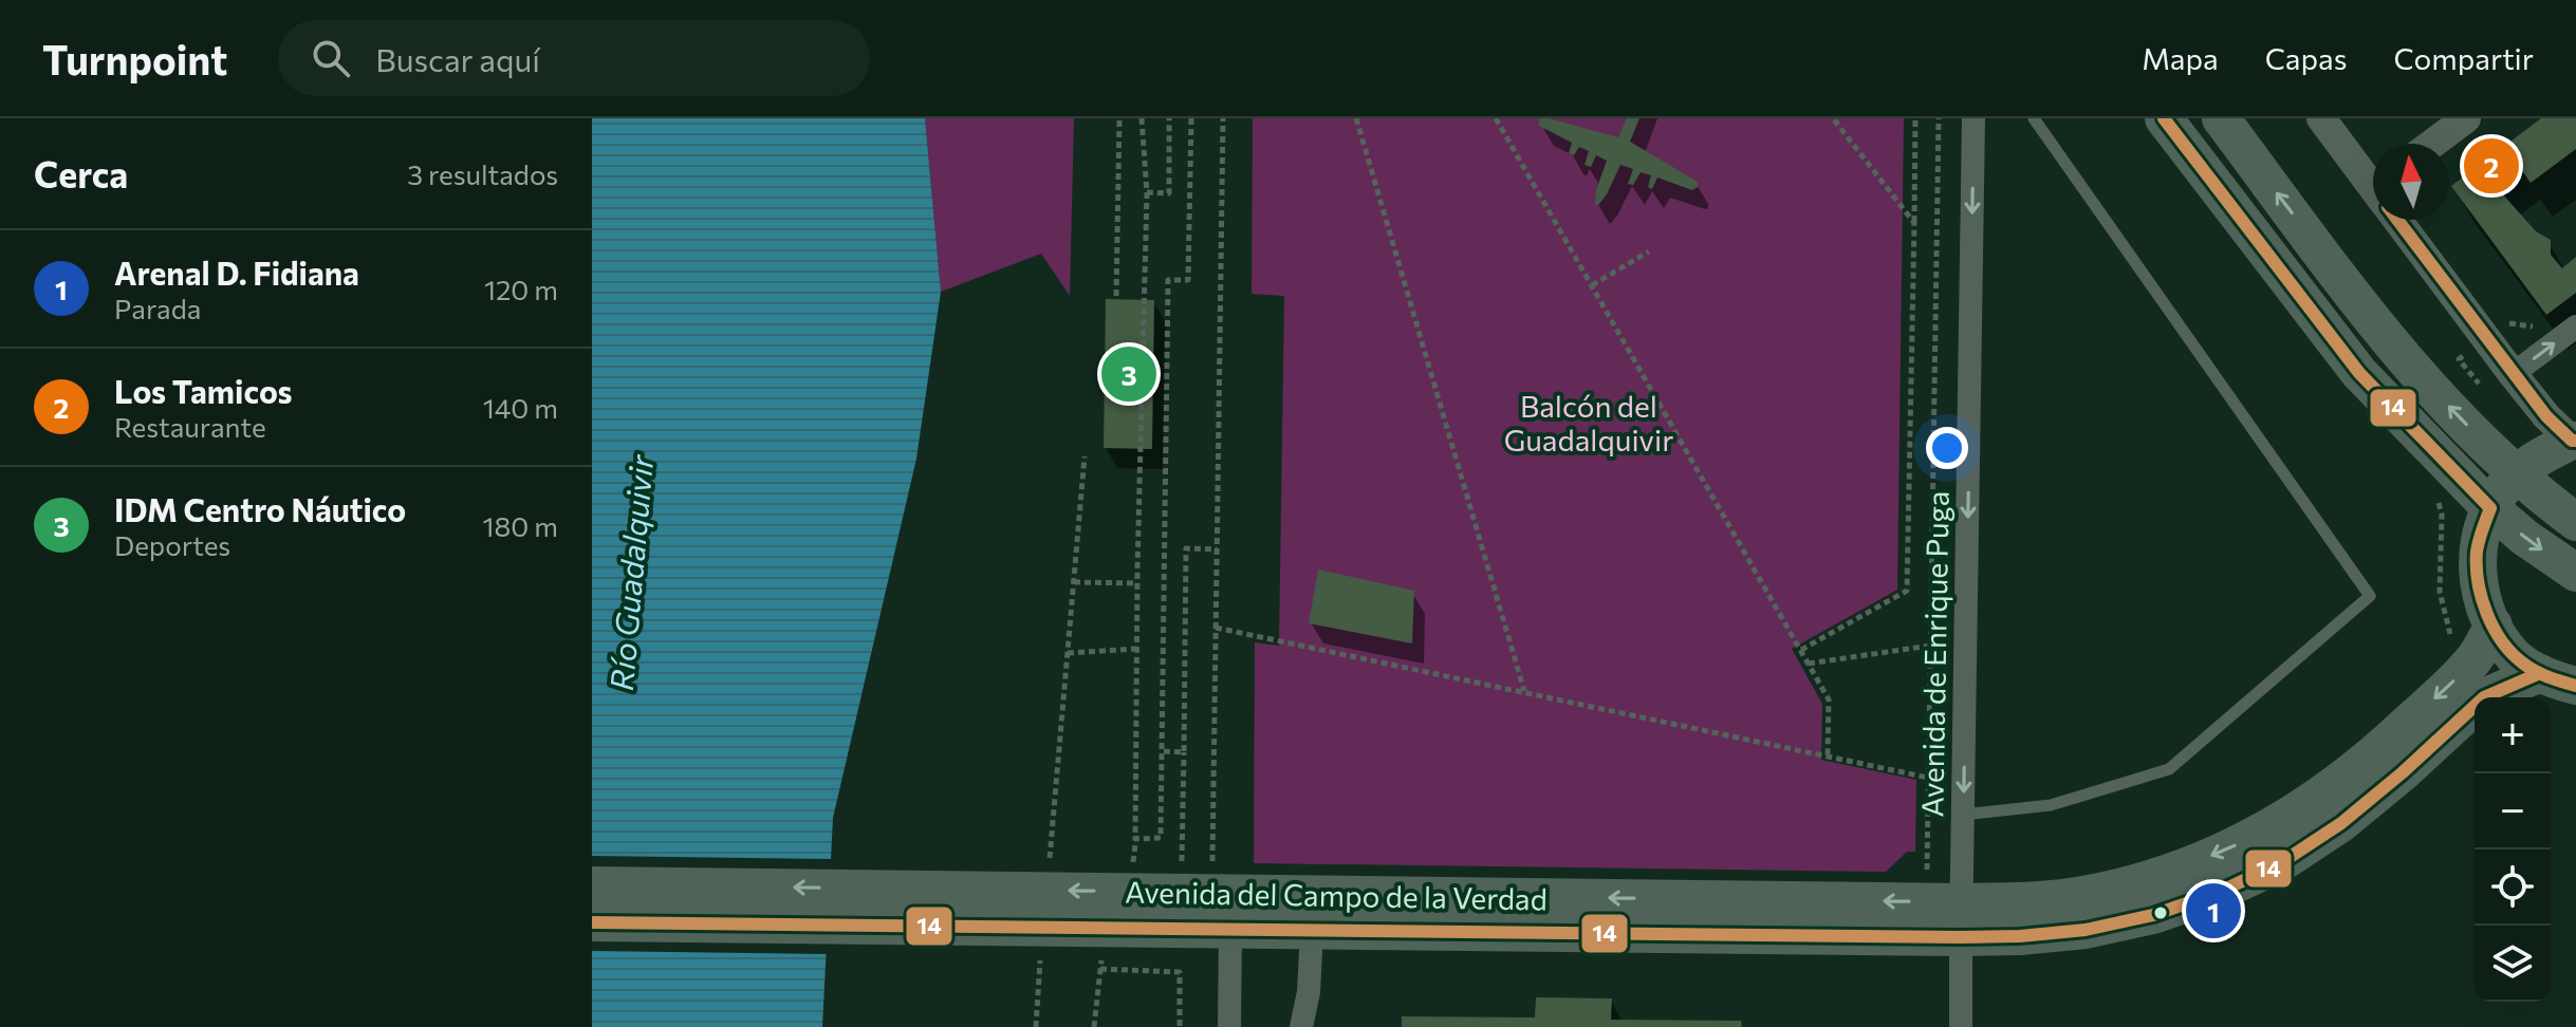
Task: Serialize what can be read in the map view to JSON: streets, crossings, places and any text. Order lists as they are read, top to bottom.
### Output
{
  "streets": {
    "main road": ["Avenida del Campo de la Verdad"],
    "street": ["Avenida de Enrique Puga"]
  },
  "crossings": [
    ["Avenida de Enrique Puga", "Avenida del Campo de la Verdad"]
  ],
  "one_way": ["Avenida de Enrique Puga"],
  "water": ["Río Guadalquivir"],
  "parks": ["Balcón del Guadalquivir"],
  "lines": ["transit line 14"],
  "north": "top",
  "page": {
    "header": "Turnpoint",
    "search": "Buscar aquí",
    "nav": ["Mapa", "Capas", "Compartir"],
    "heading": ["Cerca", "3 resultados"],
    "pins": ["2", "3", "1"],
    "list": [
      {
        "mark": "1",
        "name": "Arenal D. Fidiana",
        "note": "Parada",
        "value": "120 m"
      },
      {
        "mark": "2",
        "name": "Los Tamicos",
        "note": "Restaurante",
        "value": "140 m"
      },
      {
        "mark": "3",
        "name": "IDM Centro Náutico",
        "note": "Deportes",
        "value": "180 m"
      }
    ],
    "map_buttons": ["+", "−"]
  }
}
